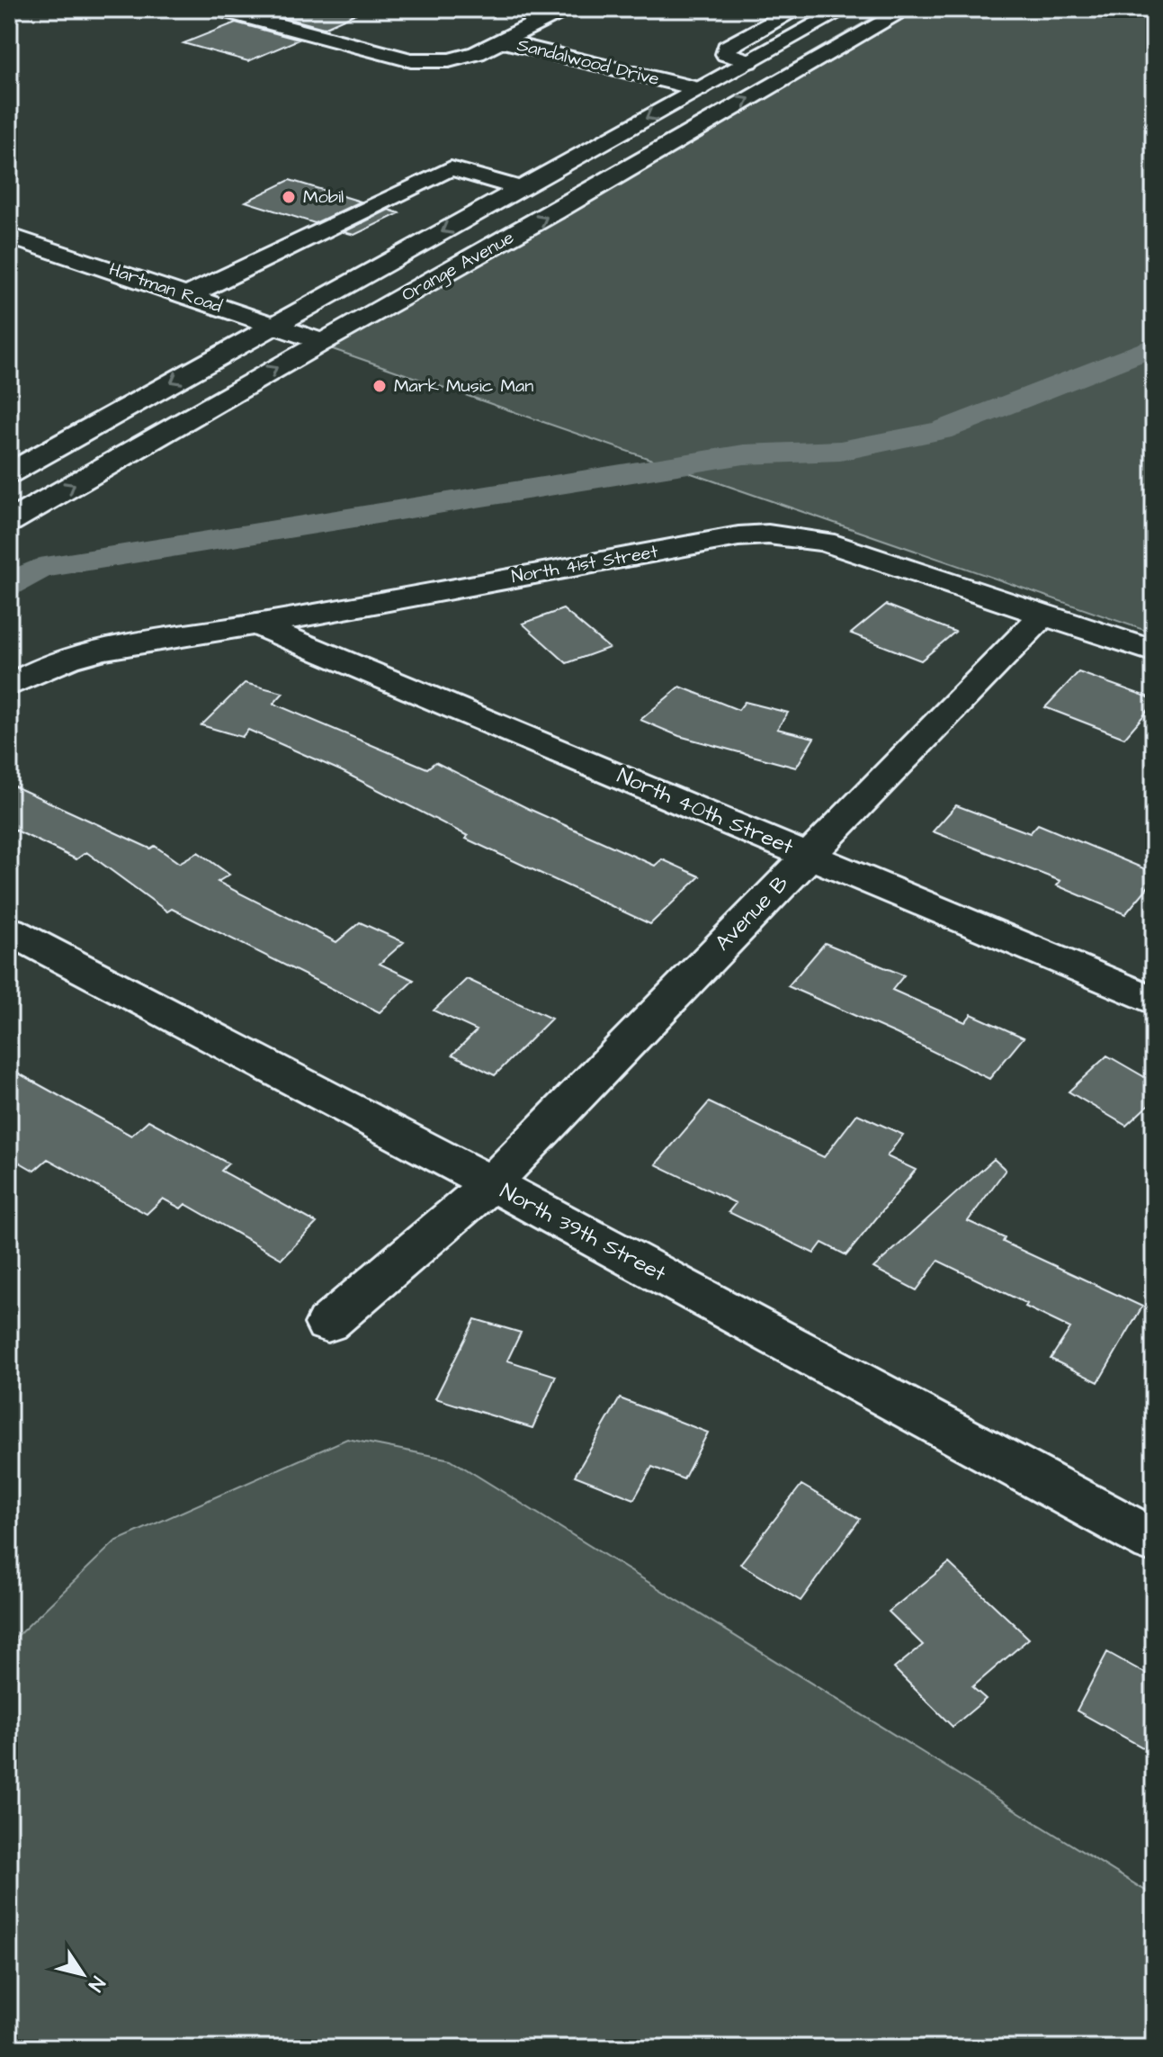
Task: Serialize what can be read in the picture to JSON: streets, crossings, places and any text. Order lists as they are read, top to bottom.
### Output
{
  "streets": {
    "street": [
      "Sandalwood Drive",
      "Orange Avenue",
      "Hartman Road",
      "North 41st Street",
      "North 40th Street",
      "Avenue B",
      "North 39th Street"
    ]
  },
  "crossings": [
    ["Sandalwood Drive", "Orange Avenue"],
    ["Orange Avenue", "Hartman Road"],
    ["North 41st Street", "North 40th Street"],
    ["North 41st Street", "Avenue B"],
    ["North 40th Street", "Avenue B"],
    ["Avenue B", "North 39th Street"]
  ],
  "places": ["Mobil", "Mark Music Man"],
  "north": "bottom right"
}
